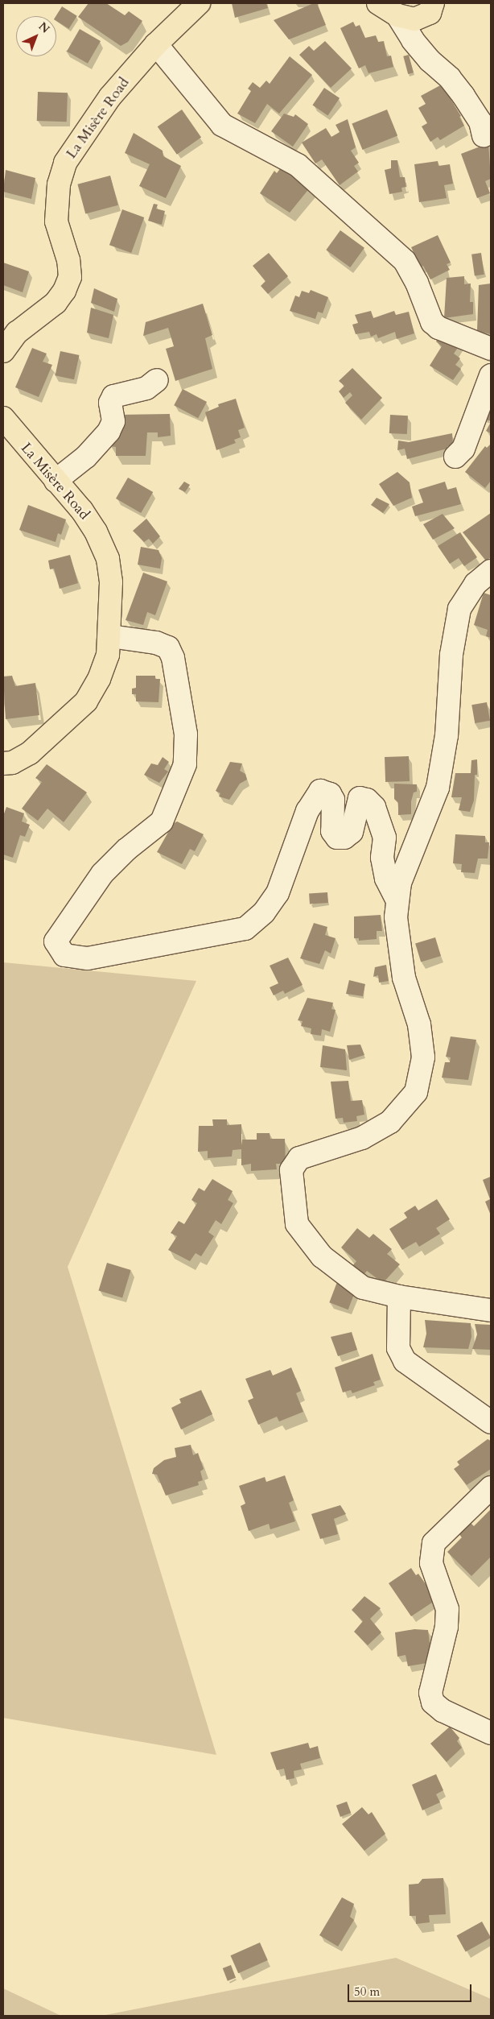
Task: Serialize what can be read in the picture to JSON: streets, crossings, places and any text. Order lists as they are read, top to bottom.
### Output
{
  "streets": {
    "main road": ["La Misère Road"]
  },
  "scale_bar": "50 m",
  "north": "top right"
}
